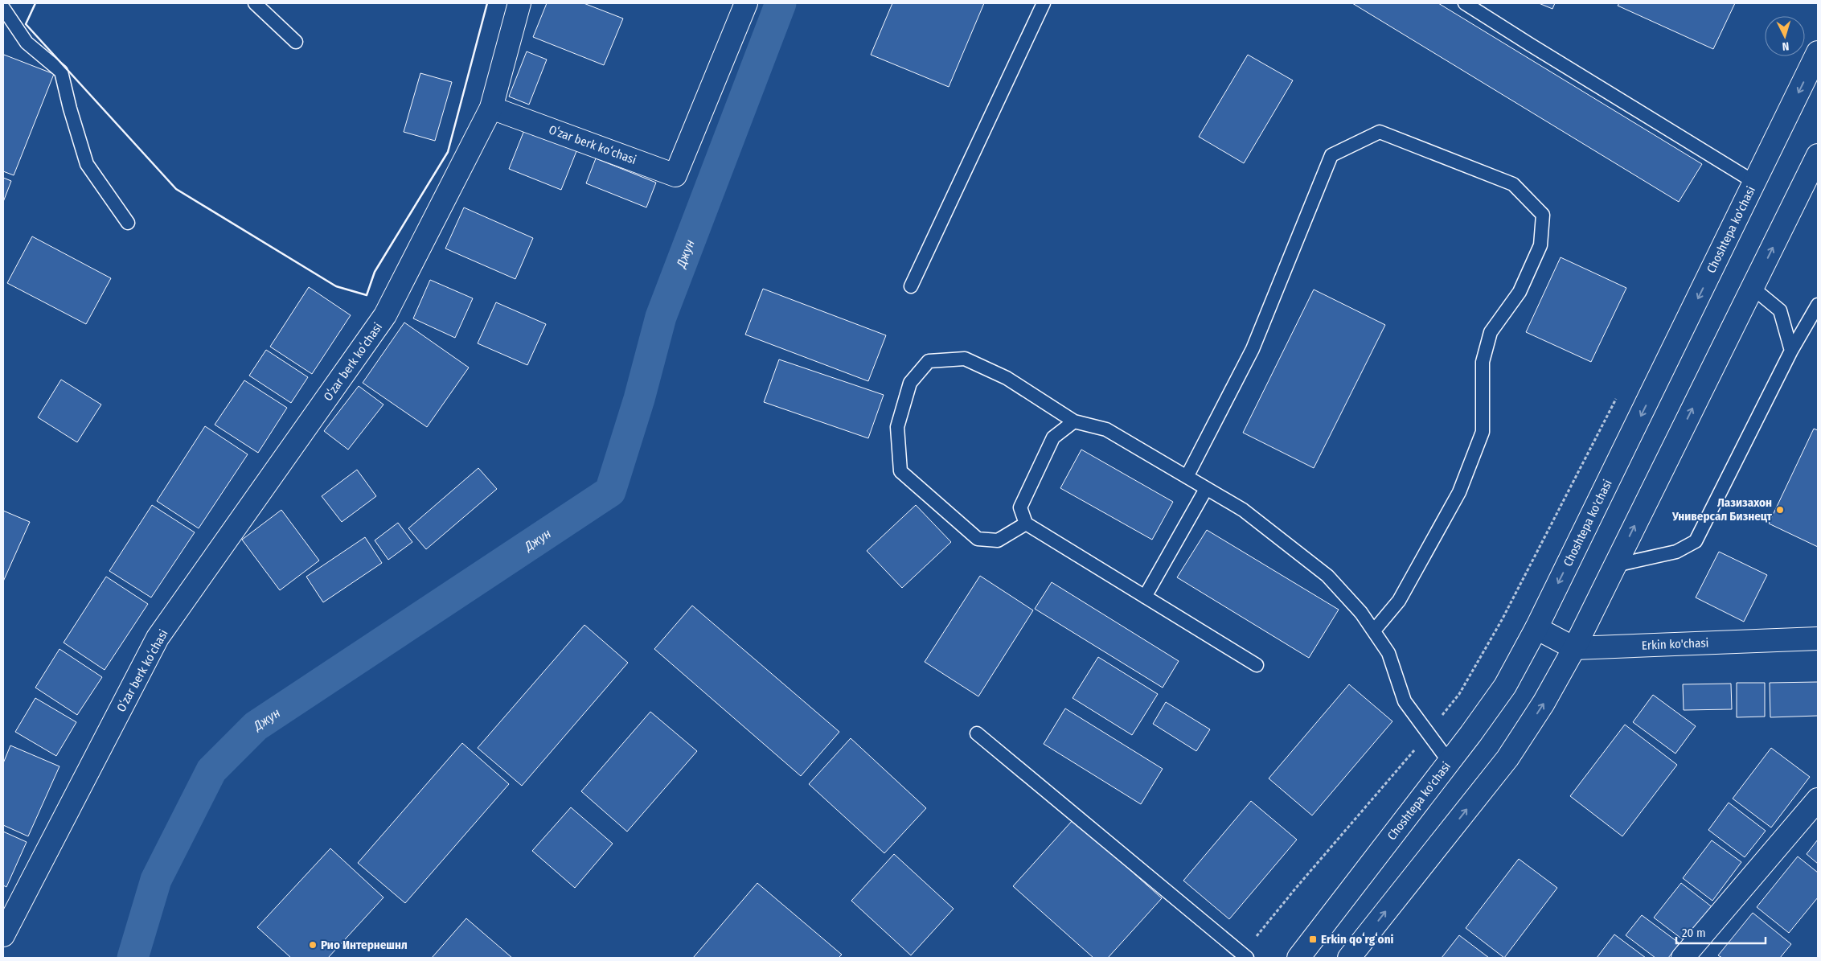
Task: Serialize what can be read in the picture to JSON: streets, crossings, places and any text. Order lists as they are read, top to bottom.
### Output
{
  "streets": {
    "main road": ["Oʻzar berk koʻchasi", "Choshtepa ko'chasi", "Erkin ko'chasi"]
  },
  "water": ["Джун"],
  "places": {
    "other": ["Лазизахон Универсал Бизнецт", "Рио Интернешнл"],
    "transit": ["Erkin qoʻrgʻoni"]
  },
  "scale_bar": "20 m",
  "north": "bottom"
}
